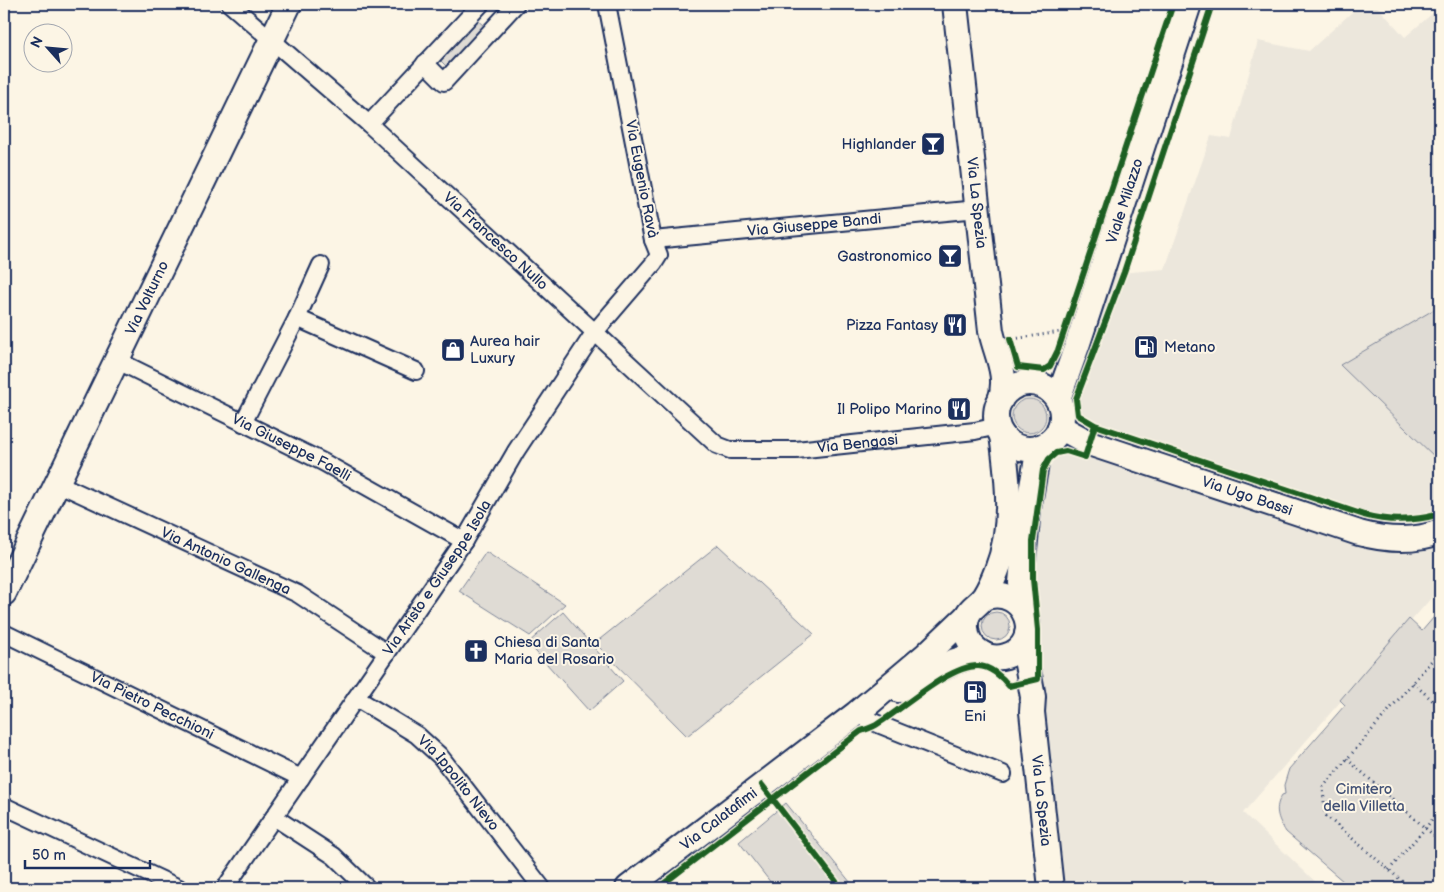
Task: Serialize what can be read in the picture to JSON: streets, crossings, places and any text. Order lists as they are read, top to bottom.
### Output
{
  "streets": {
    "main road": [
      "Viale Milazzo",
      "Via La Spezia",
      "Via Volturno",
      "Via Ugo Bassi",
      "Via Calatafimi"
    ],
    "street": [
      "Via Eugenio Ravà",
      "Via Giuseppe Bandi",
      "Via Francesco Nullo",
      "Via Bengasi",
      "Via Giuseppe Faelli",
      "Via Antonio Gallenga",
      "Via Aristo e Giuseppe Isola",
      "Via Pietro Pecchioni",
      "Via Ippolito Nievo"
    ]
  },
  "crossings": [
    ["Via Eugenio Ravà", "Via Giuseppe Bandi"],
    ["Via Eugenio Ravà", "Via Francesco Nullo"],
    ["Via Eugenio Ravà", "Via Aristo e Giuseppe Isola"],
    ["Viale Milazzo", "Via La Spezia"],
    ["Viale Milazzo", "Via Bengasi"],
    ["Viale Milazzo", "Via Ugo Bassi"],
    ["Via La Spezia", "Via Giuseppe Bandi"],
    ["Via La Spezia", "Via Bengasi"],
    ["Via La Spezia", "Via Ugo Bassi"],
    ["Via La Spezia", "Via Calatafimi"],
    ["Via Francesco Nullo", "Via Volturno"],
    ["Via Francesco Nullo", "Via Bengasi"],
    ["Via Francesco Nullo", "Via Aristo e Giuseppe Isola"],
    ["Via Volturno", "Via Giuseppe Faelli"],
    ["Via Volturno", "Via Antonio Gallenga"],
    ["Via Bengasi", "Via Ugo Bassi"],
    ["Via Giuseppe Faelli", "Via Aristo e Giuseppe Isola"],
    ["Via Antonio Gallenga", "Via Aristo e Giuseppe Isola"],
    ["Via Aristo e Giuseppe Isola", "Via Pietro Pecchioni"],
    ["Via Aristo e Giuseppe Isola", "Via Ippolito Nievo"]
  ],
  "parks": ["Cimitero della Villetta"],
  "places": {
    "bar": ["Highlander", "Gastronomico"],
    "restaurant": ["Pizza Fantasy", "Il Polipo Marino"],
    "fuel station": ["Metano", "Eni"],
    "shop": ["Aurea hair Luxury"],
    "church": ["Chiesa di Santa Maria del Rosario"]
  },
  "scale_bar": "50 m",
  "north": "top left"
}
